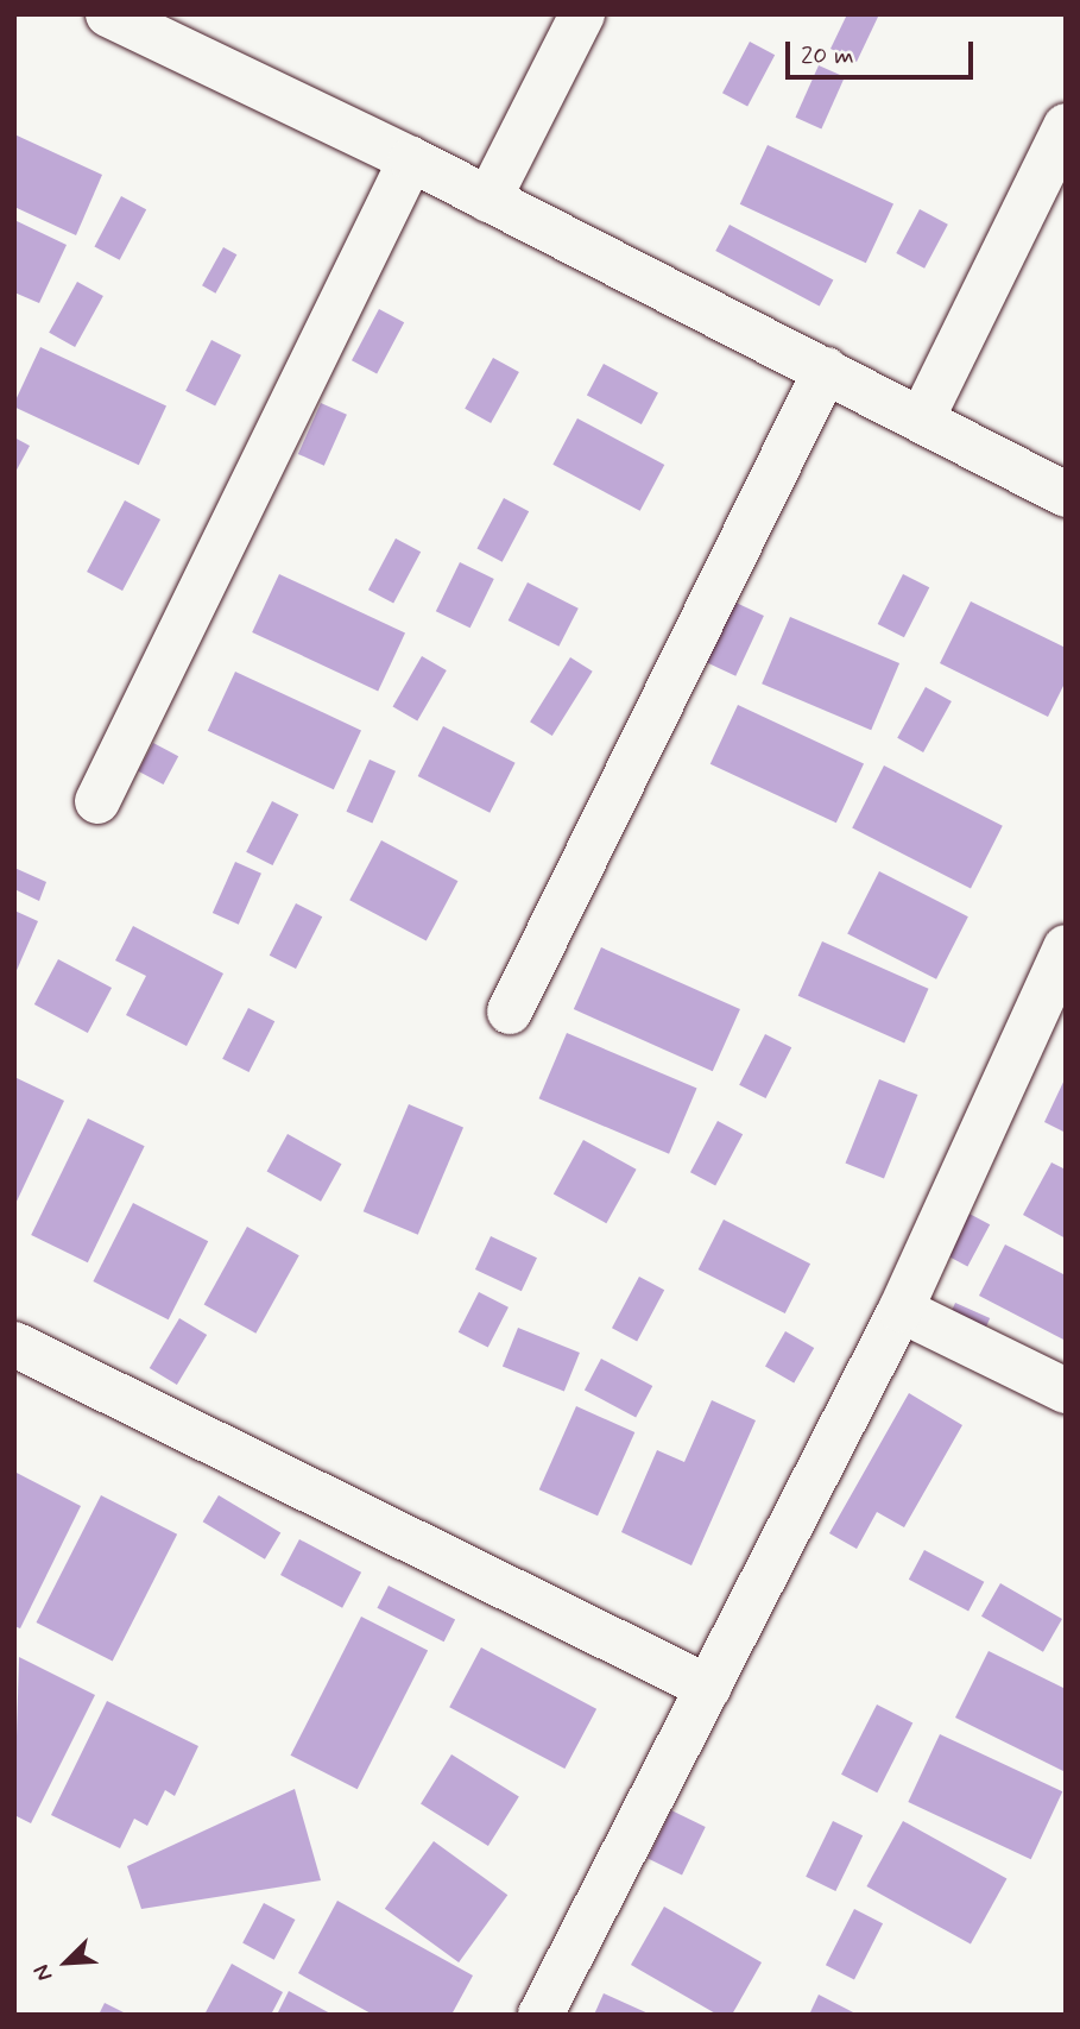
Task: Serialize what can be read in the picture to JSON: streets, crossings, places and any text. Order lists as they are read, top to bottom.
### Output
{
  "scale_bar": "20 m",
  "north": "bottom left"
}
